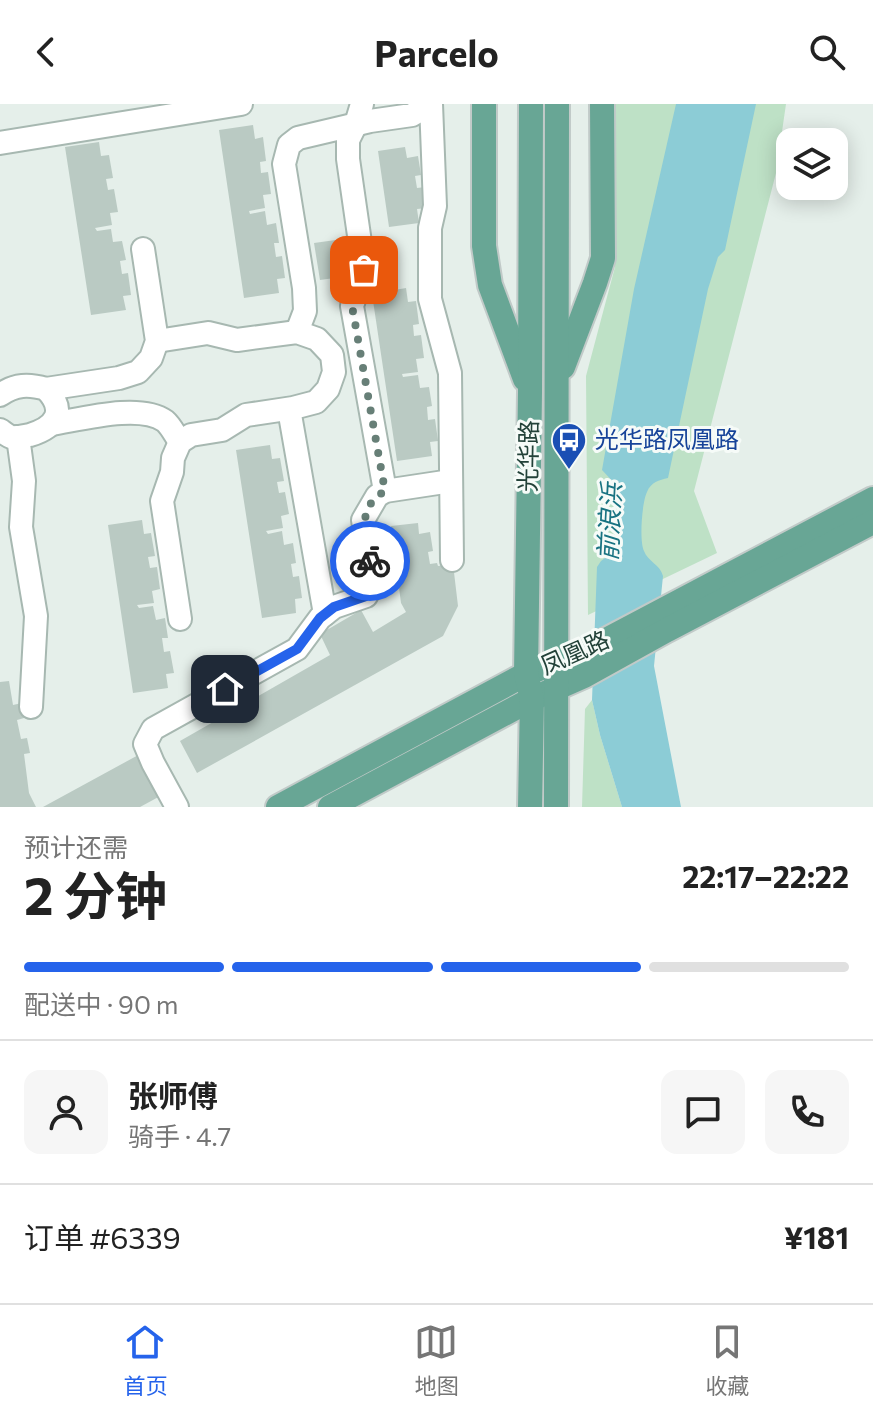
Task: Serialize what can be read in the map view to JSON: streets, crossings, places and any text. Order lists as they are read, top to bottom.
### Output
{
  "streets": {
    "main road": ["光华路", "凤凰路"]
  },
  "crossings": [
    ["光华路", "凤凰路"]
  ],
  "water": ["前浪浜"],
  "places": {
    "bus stop": ["光华路凤凰路"]
  },
  "page": {
    "header": "Parcelo",
    "heading": ["2 分钟", "预计还需", "22:17–22:22"],
    "panel": [
      "张师傅",
      "骑手 · 4.7",
      "订单 #6339",
      "¥181"
    ],
    "bar": "配送中 · 90 m",
    "tabs": ["首页", "地图", "收藏"]
  }
}
